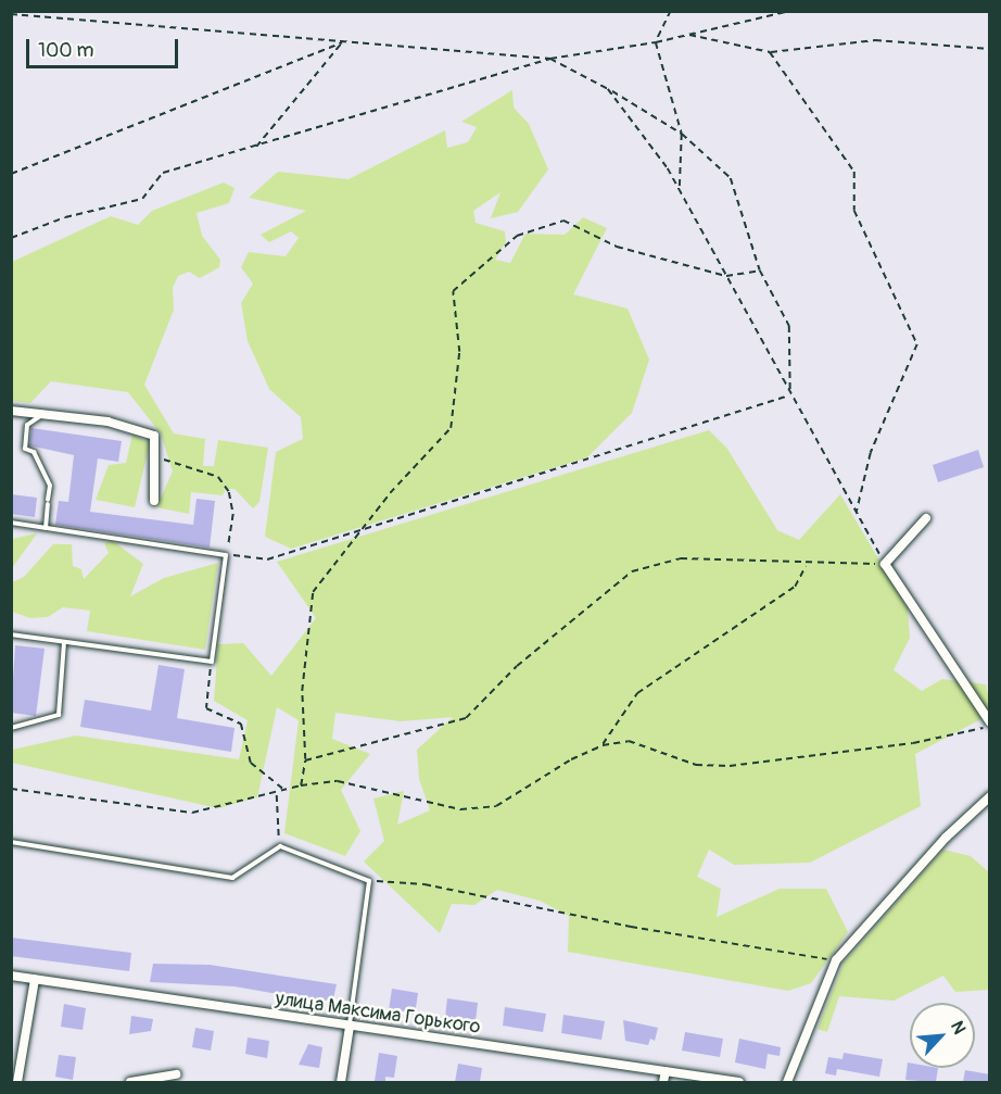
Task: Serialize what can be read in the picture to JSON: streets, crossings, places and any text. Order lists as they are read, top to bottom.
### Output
{
  "streets": {
    "street": ["улица Максима Горького"]
  },
  "scale_bar": "100 m",
  "north": "top right"
}
